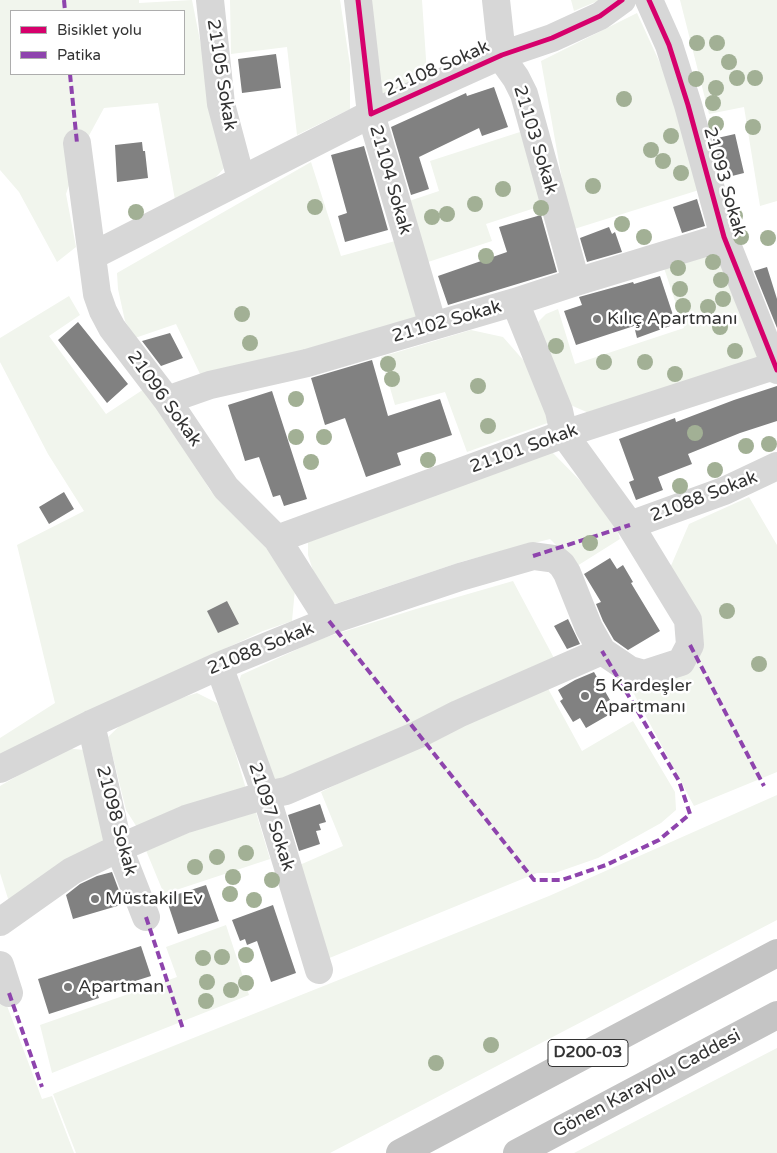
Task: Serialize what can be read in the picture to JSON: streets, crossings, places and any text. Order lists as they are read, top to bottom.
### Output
{
  "streets": {
    "highway": ["D200-03", "Gönen Karayolu Caddesi"],
    "street": [
      "21108 Sokak",
      "21105 Sokak",
      "21103 Sokak",
      "21104 Sokak",
      "21093 Sokak",
      "21102 Sokak",
      "21096 Sokak",
      "21101 Sokak",
      "21088 Sokak",
      "21097 Sokak",
      "21098 Sokak"
    ]
  },
  "crossings": [
    ["21108 Sokak", "21105 Sokak"],
    ["21108 Sokak", "21103 Sokak"],
    ["21108 Sokak", "21104 Sokak"],
    ["21108 Sokak", "21096 Sokak"],
    ["21103 Sokak", "21102 Sokak"],
    ["21104 Sokak", "21102 Sokak"],
    ["21093 Sokak", "21102 Sokak"],
    ["21093 Sokak", "21101 Sokak"],
    ["21102 Sokak", "21096 Sokak"],
    ["21096 Sokak", "21101 Sokak"],
    ["21096 Sokak", "21088 Sokak"],
    ["21088 Sokak", "21097 Sokak"],
    ["21088 Sokak", "21098 Sokak"]
  ],
  "places": [
    "Kılıç Apartmanı",
    "5 Kardeşler Apartmanı",
    "Müstakil Ev",
    "Apartman"
  ],
  "legend": ["Bisiklet yolu", "Patika"]
}
